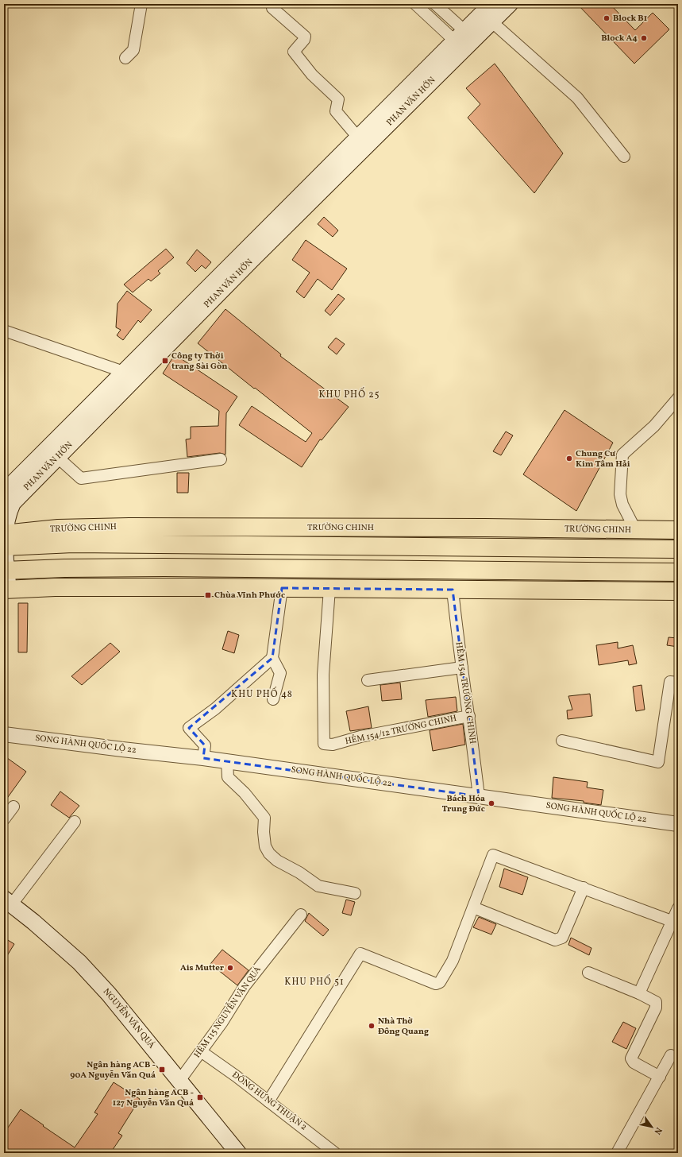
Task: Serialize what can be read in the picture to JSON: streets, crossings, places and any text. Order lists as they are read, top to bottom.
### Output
{
  "streets": {
    "main road": ["PHAN VĂN HỚN", "TRƯỜNG CHINH", "NGUYỄN VĂN QUÁ"],
    "street": [
      "HẺM 154 TRƯỜNG CHINH",
      "HẺM 154/12 TRƯỜNG CHINH",
      "SONG HÀNH QUỐC LỘ 22",
      "HẺM 115 NGUYỄN VĂN QUÁ",
      "ĐÔNG HƯNG THUẬN 2"
    ]
  },
  "crossings": [
    ["PHAN VĂN HỚN", "TRƯỜNG CHINH"],
    ["HẺM 154 TRƯỜNG CHINH", "HẺM 154/12 TRƯỜNG CHINH"],
    ["HẺM 154 TRƯỜNG CHINH", "SONG HÀNH QUỐC LỘ 22"],
    ["HẺM 115 NGUYỄN VĂN QUÁ", "NGUYỄN VĂN QUÁ"],
    ["HẺM 115 NGUYỄN VĂN QUÁ", "ĐÔNG HƯNG THUẬN 2"]
  ],
  "districts": ["KHU PHỐ 25", "KHU PHỐ 48", "KHU PHỐ 51"],
  "places": {
    "other": [
      "Block B1",
      "Block A4",
      "Chung Cư Kim Tâm Hải",
      "Bách Hóa Trung Đức",
      "Ais Mutter",
      "Nhà Thờ Đông Quang"
    ],
    "transit": [
      "Công ty Thời trang Sài Gòn",
      "Chùa Vĩnh Phước",
      "Ngân hàng ACB - 90A Nguyễn Văn Quá",
      "Ngân hàng ACB - 127 Nguyễn Văn Quá"
    ]
  },
  "north": "bottom right"
}
